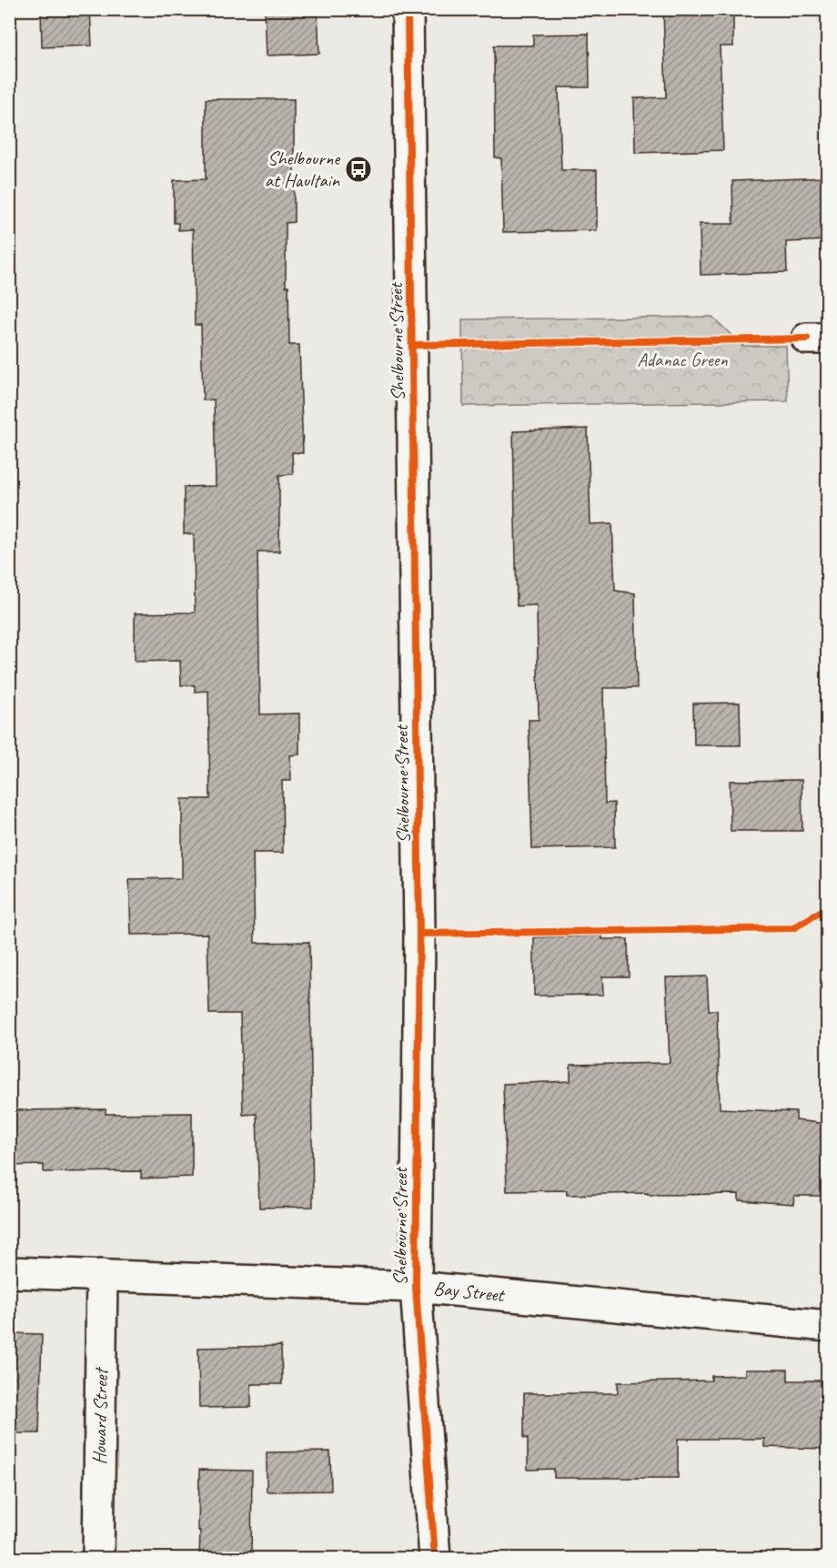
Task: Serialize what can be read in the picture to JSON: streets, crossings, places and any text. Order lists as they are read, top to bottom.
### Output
{
  "streets": {
    "main road": ["Shelbourne Street", "Bay Street", "Howard Street"]
  },
  "crossings": [
    ["Shelbourne Street", "Bay Street"],
    ["Bay Street", "Howard Street"]
  ],
  "parks": ["Adanac Green"],
  "places": {
    "bus stop": ["Shelbourne at Haultain"]
  }
}
